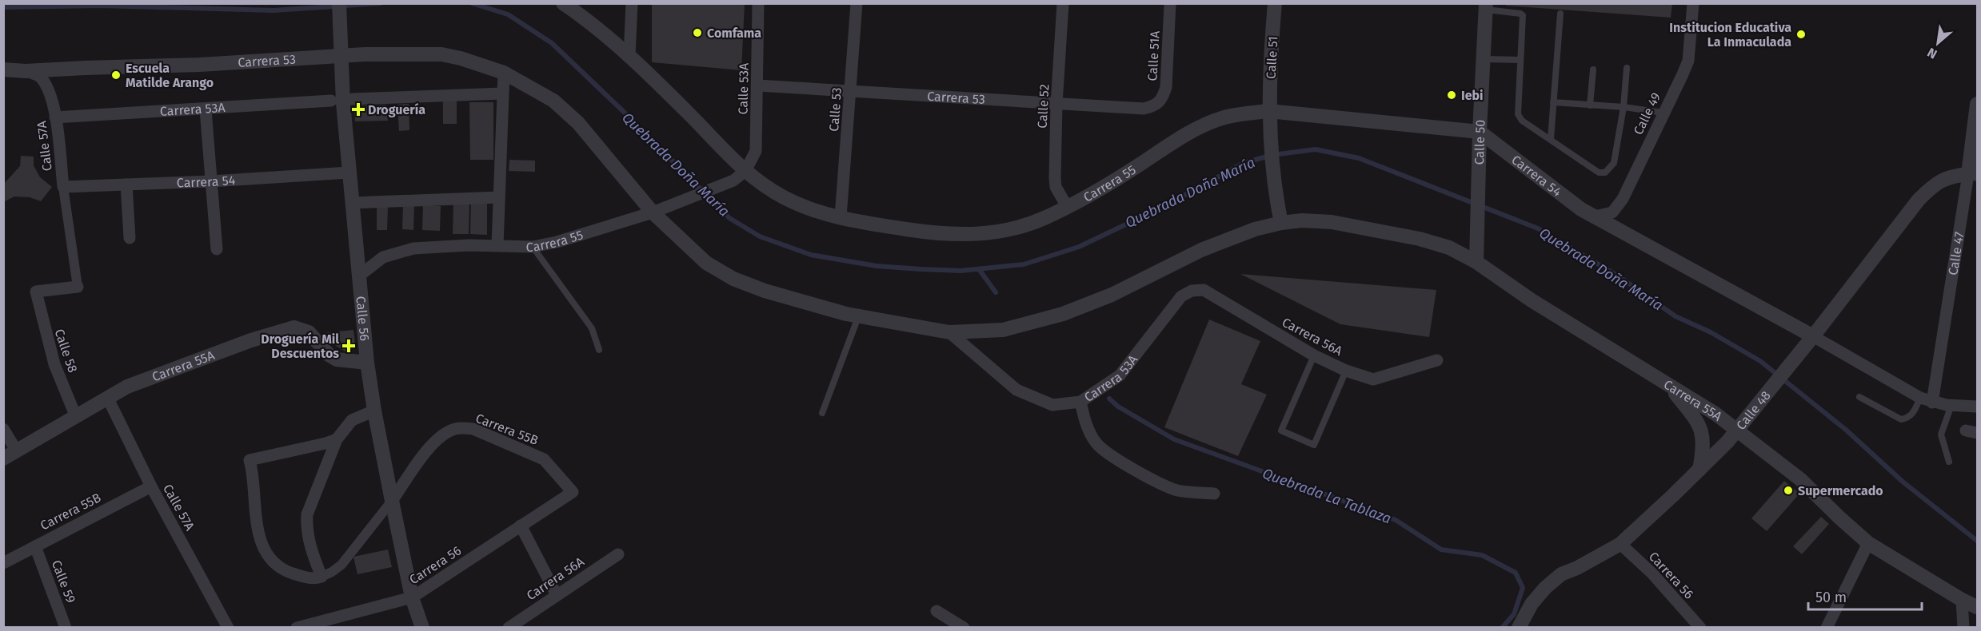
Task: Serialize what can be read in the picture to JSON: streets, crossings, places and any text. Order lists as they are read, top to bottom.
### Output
{
  "streets": {
    "street": [
      "Calle 51A",
      "Calle 51",
      "Carrera 53",
      "Calle 53A",
      "Calle 52",
      "Carrera 53A",
      "Calle 53",
      "Calle 49",
      "Calle 50",
      "Calle 57A",
      "Carrera 54",
      "Carrera 55",
      "Calle 47",
      "Calle 56",
      "Carrera 56A",
      "Calle 58",
      "Carrera 55A",
      "Calle 48",
      "Carrera 55B",
      "Carrera 56",
      "Calle 59"
    ]
  },
  "crossings": [
    ["Calle 51A", "Carrera 53"],
    ["Calle 51", "Carrera 55"],
    ["Calle 51", "Carrera 55A"],
    ["Carrera 53", "Calle 53A"],
    ["Carrera 53", "Calle 52"],
    ["Carrera 53", "Carrera 53A"],
    ["Carrera 53", "Calle 53"],
    ["Carrera 53", "Calle 57A"],
    ["Carrera 53", "Carrera 55"],
    ["Carrera 53", "Calle 56"],
    ["Carrera 53", "Carrera 55A"],
    ["Calle 53A", "Carrera 55"],
    ["Calle 52", "Carrera 55"],
    ["Carrera 53A", "Calle 57A"],
    ["Carrera 53A", "Carrera 56A"],
    ["Carrera 53A", "Carrera 55A"],
    ["Calle 53", "Carrera 55"],
    ["Calle 49", "Carrera 54"],
    ["Calle 50", "Carrera 54"],
    ["Calle 50", "Carrera 55"],
    ["Calle 50", "Carrera 55A"],
    ["Calle 57A", "Carrera 54"],
    ["Calle 57A", "Calle 58"],
    ["Calle 57A", "Carrera 55A"],
    ["Calle 57A", "Carrera 55B"],
    ["Carrera 54", "Carrera 55"],
    ["Carrera 54", "Calle 56"],
    ["Carrera 54", "Calle 48"],
    ["Carrera 55", "Calle 56"],
    ["Calle 47", "Calle 48"],
    ["Calle 56", "Carrera 55A"],
    ["Calle 56", "Carrera 55B"],
    ["Calle 56", "Carrera 56"],
    ["Calle 58", "Carrera 55A"],
    ["Carrera 55A", "Calle 48"],
    ["Calle 48", "Carrera 56"],
    ["Carrera 55B", "Carrera 56"],
    ["Carrera 55B", "Calle 59"]
  ],
  "water": ["Quebrada Doña María", "Quebrada La Tablaza"],
  "places": {
    "other": [
      "Comfama",
      "Institucion Educativa La Inmaculada",
      "Escuela Matilde Arango",
      "Iebi",
      "Supermercado"
    ],
    "health": ["Droguería", "Droguería Mil Descuentos"]
  },
  "scale_bar": "50 m",
  "north": "bottom left"
}
